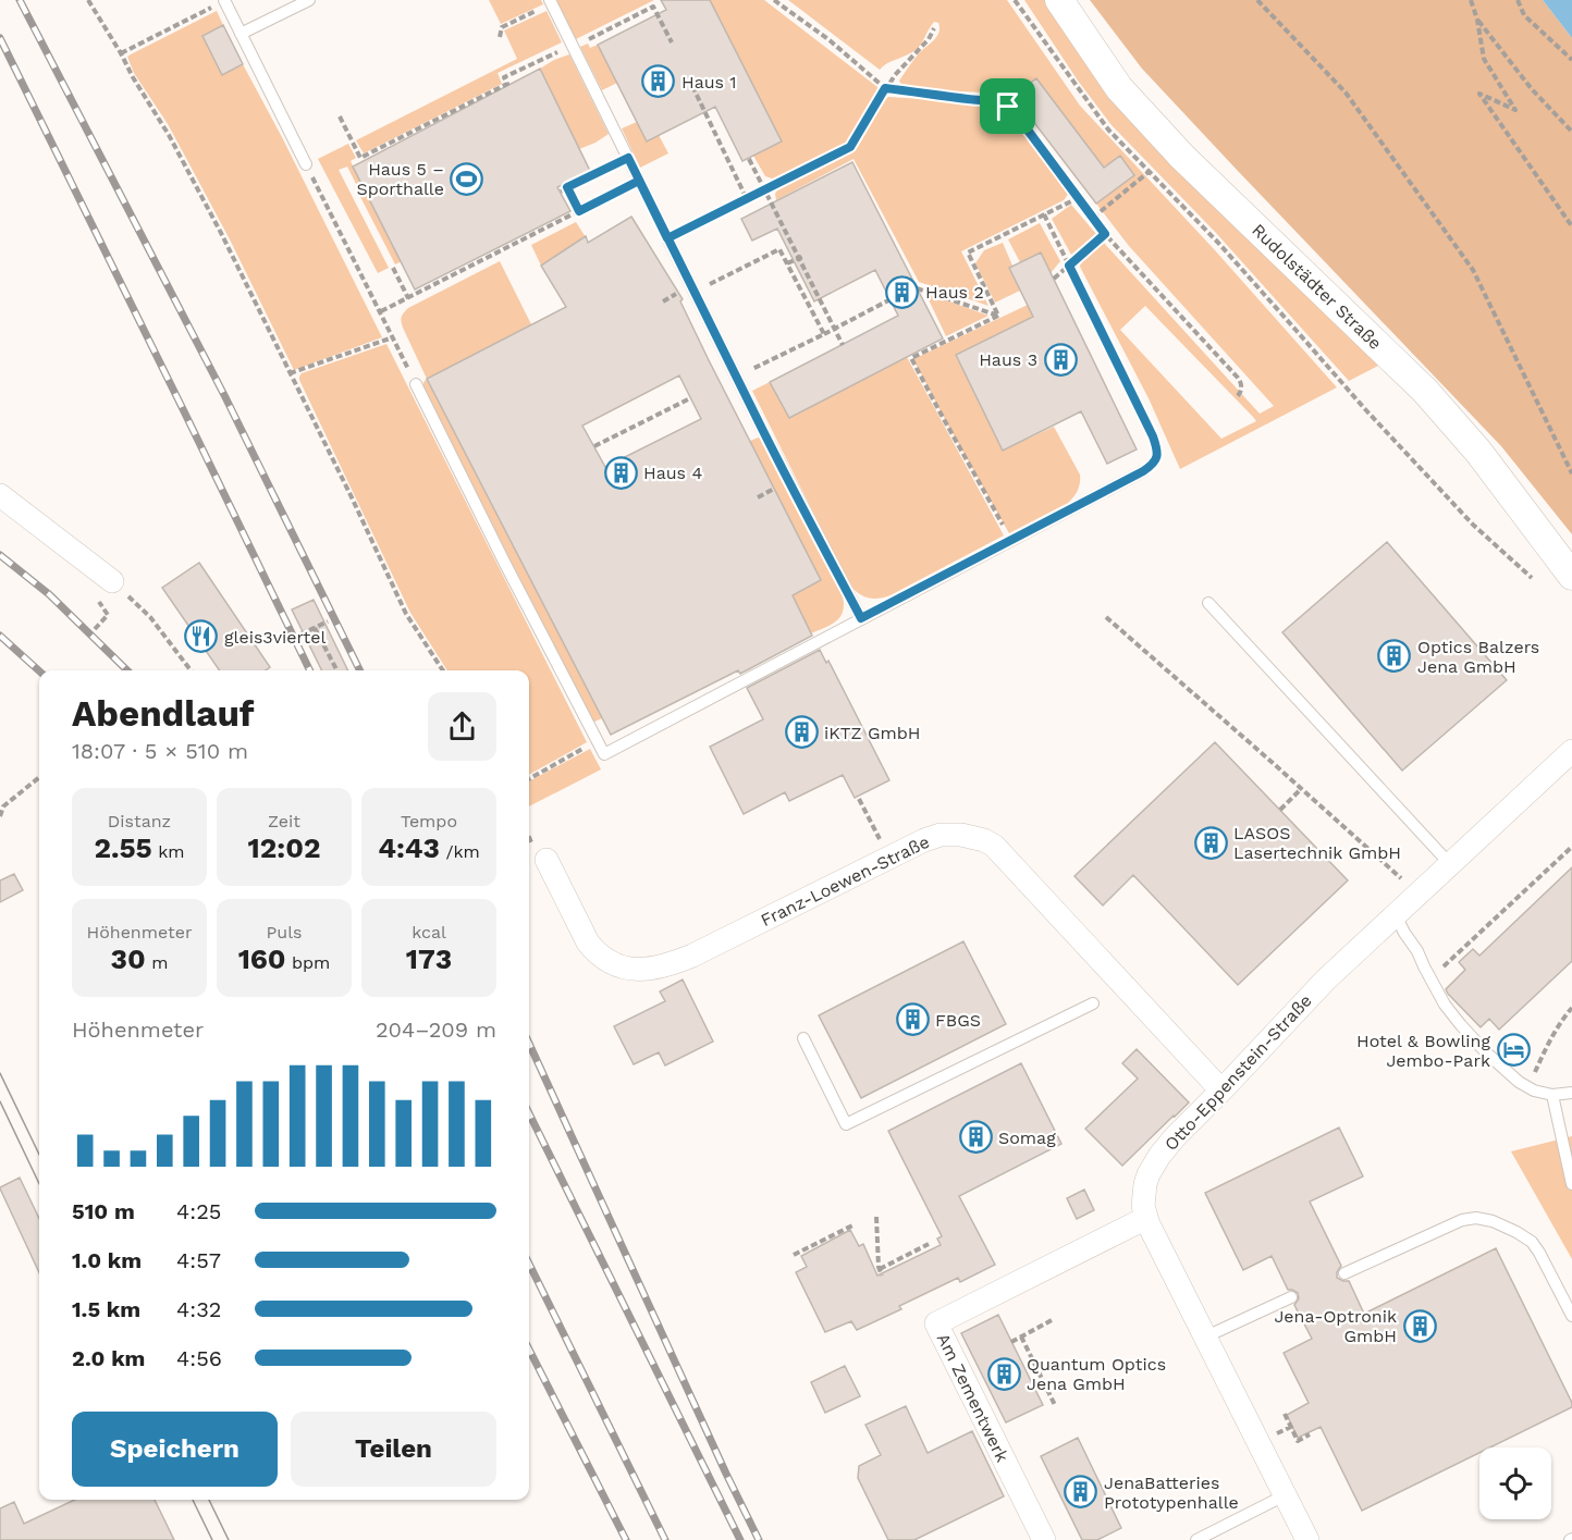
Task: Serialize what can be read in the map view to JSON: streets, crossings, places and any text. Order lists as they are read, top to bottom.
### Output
{
  "streets": {
    "street": [
      "Rudolstädter Straße",
      "Franz-Loewen-Straße",
      "Otto-Eppenstein-Straße",
      "Am Zementwerk"
    ]
  },
  "crossings": [
    ["Franz-Loewen-Straße", "Otto-Eppenstein-Straße"],
    ["Otto-Eppenstein-Straße", "Am Zementwerk"]
  ],
  "places": {
    "building": [
      "Haus 1",
      "Haus 2",
      "Haus 3",
      "Haus 4",
      "Optics Balzers Jena GmbH",
      "iKTZ GmbH",
      "LASOS Lasertechnik GmbH",
      "FBGS",
      "Somag",
      "Jena-Optronik GmbH",
      "Quantum Optics Jena GmbH",
      "JenaBatteries Prototypenhalle"
    ],
    "sports": ["Haus 5 – Sporthalle"],
    "restaurant": ["gleis3viertel"],
    "hotel": ["Hotel & Bowling Jembo-Park"]
  },
  "page": {
    "heading": ["Abendlauf", "18:07 · 5 × 510 m"],
    "stats": [
      ["Distanz", "2.55 km"],
      ["Zeit", "12:02"],
      ["Tempo", "4:43 /km"],
      ["Höhenmeter", "30 m"],
      ["Puls", "160 bpm"],
      ["kcal", "173"]
    ],
    "chart": ["Höhenmeter", "204–209 m"],
    "list": [
      {
        "name": "510 m",
        "note": "4:25"
      },
      {
        "name": "1.0 km",
        "note": "4:57"
      },
      {
        "name": "1.5 km",
        "note": "4:32"
      },
      {
        "name": "2.0 km",
        "note": "4:56"
      }
    ],
    "buttons": ["Speichern", "Teilen"]
  }
}
